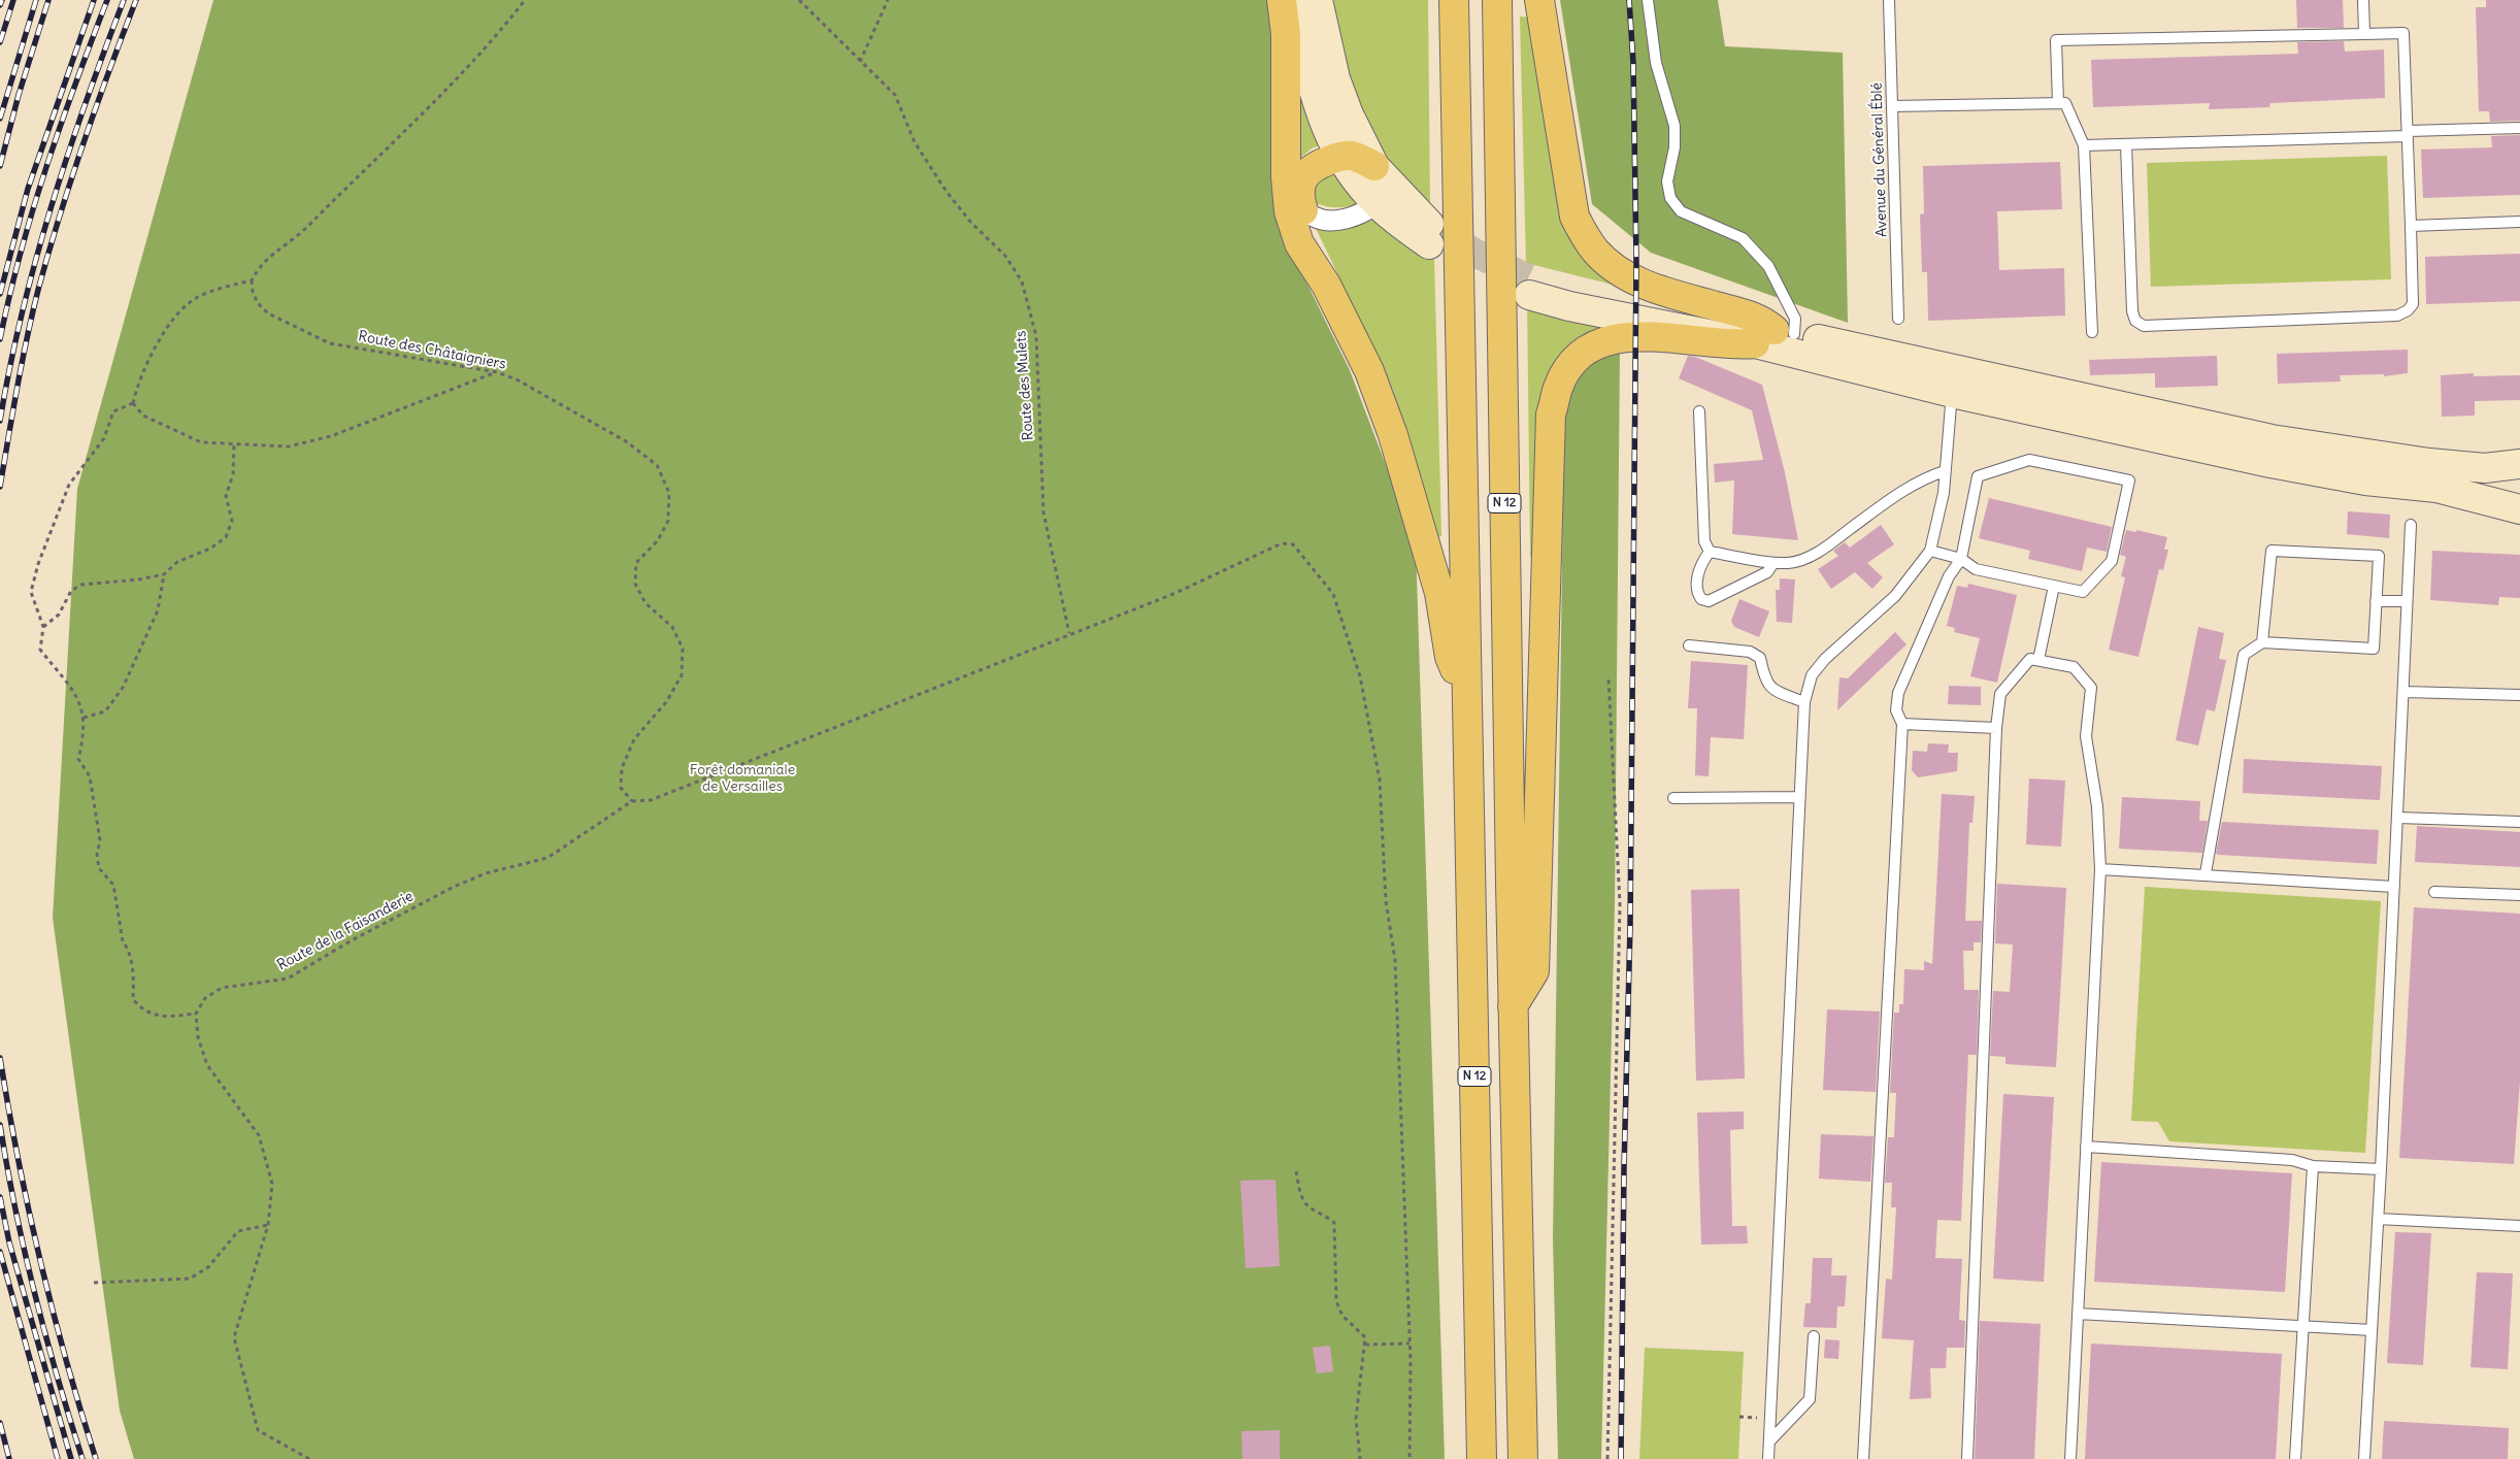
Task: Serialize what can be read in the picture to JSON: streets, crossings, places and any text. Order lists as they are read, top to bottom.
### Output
{
  "streets": {
    "highway": ["N 12"],
    "lane": ["Avenue du Général Éblé"],
    "path": ["Route des Châtaigniers", "Route des Mulets", "Route de la Faisanderie"]
  },
  "crossings": [
    ["Route des Châtaigniers", "Route de la Faisanderie"]
  ],
  "parks": ["Forêt domaniale de Versailles"]
}
